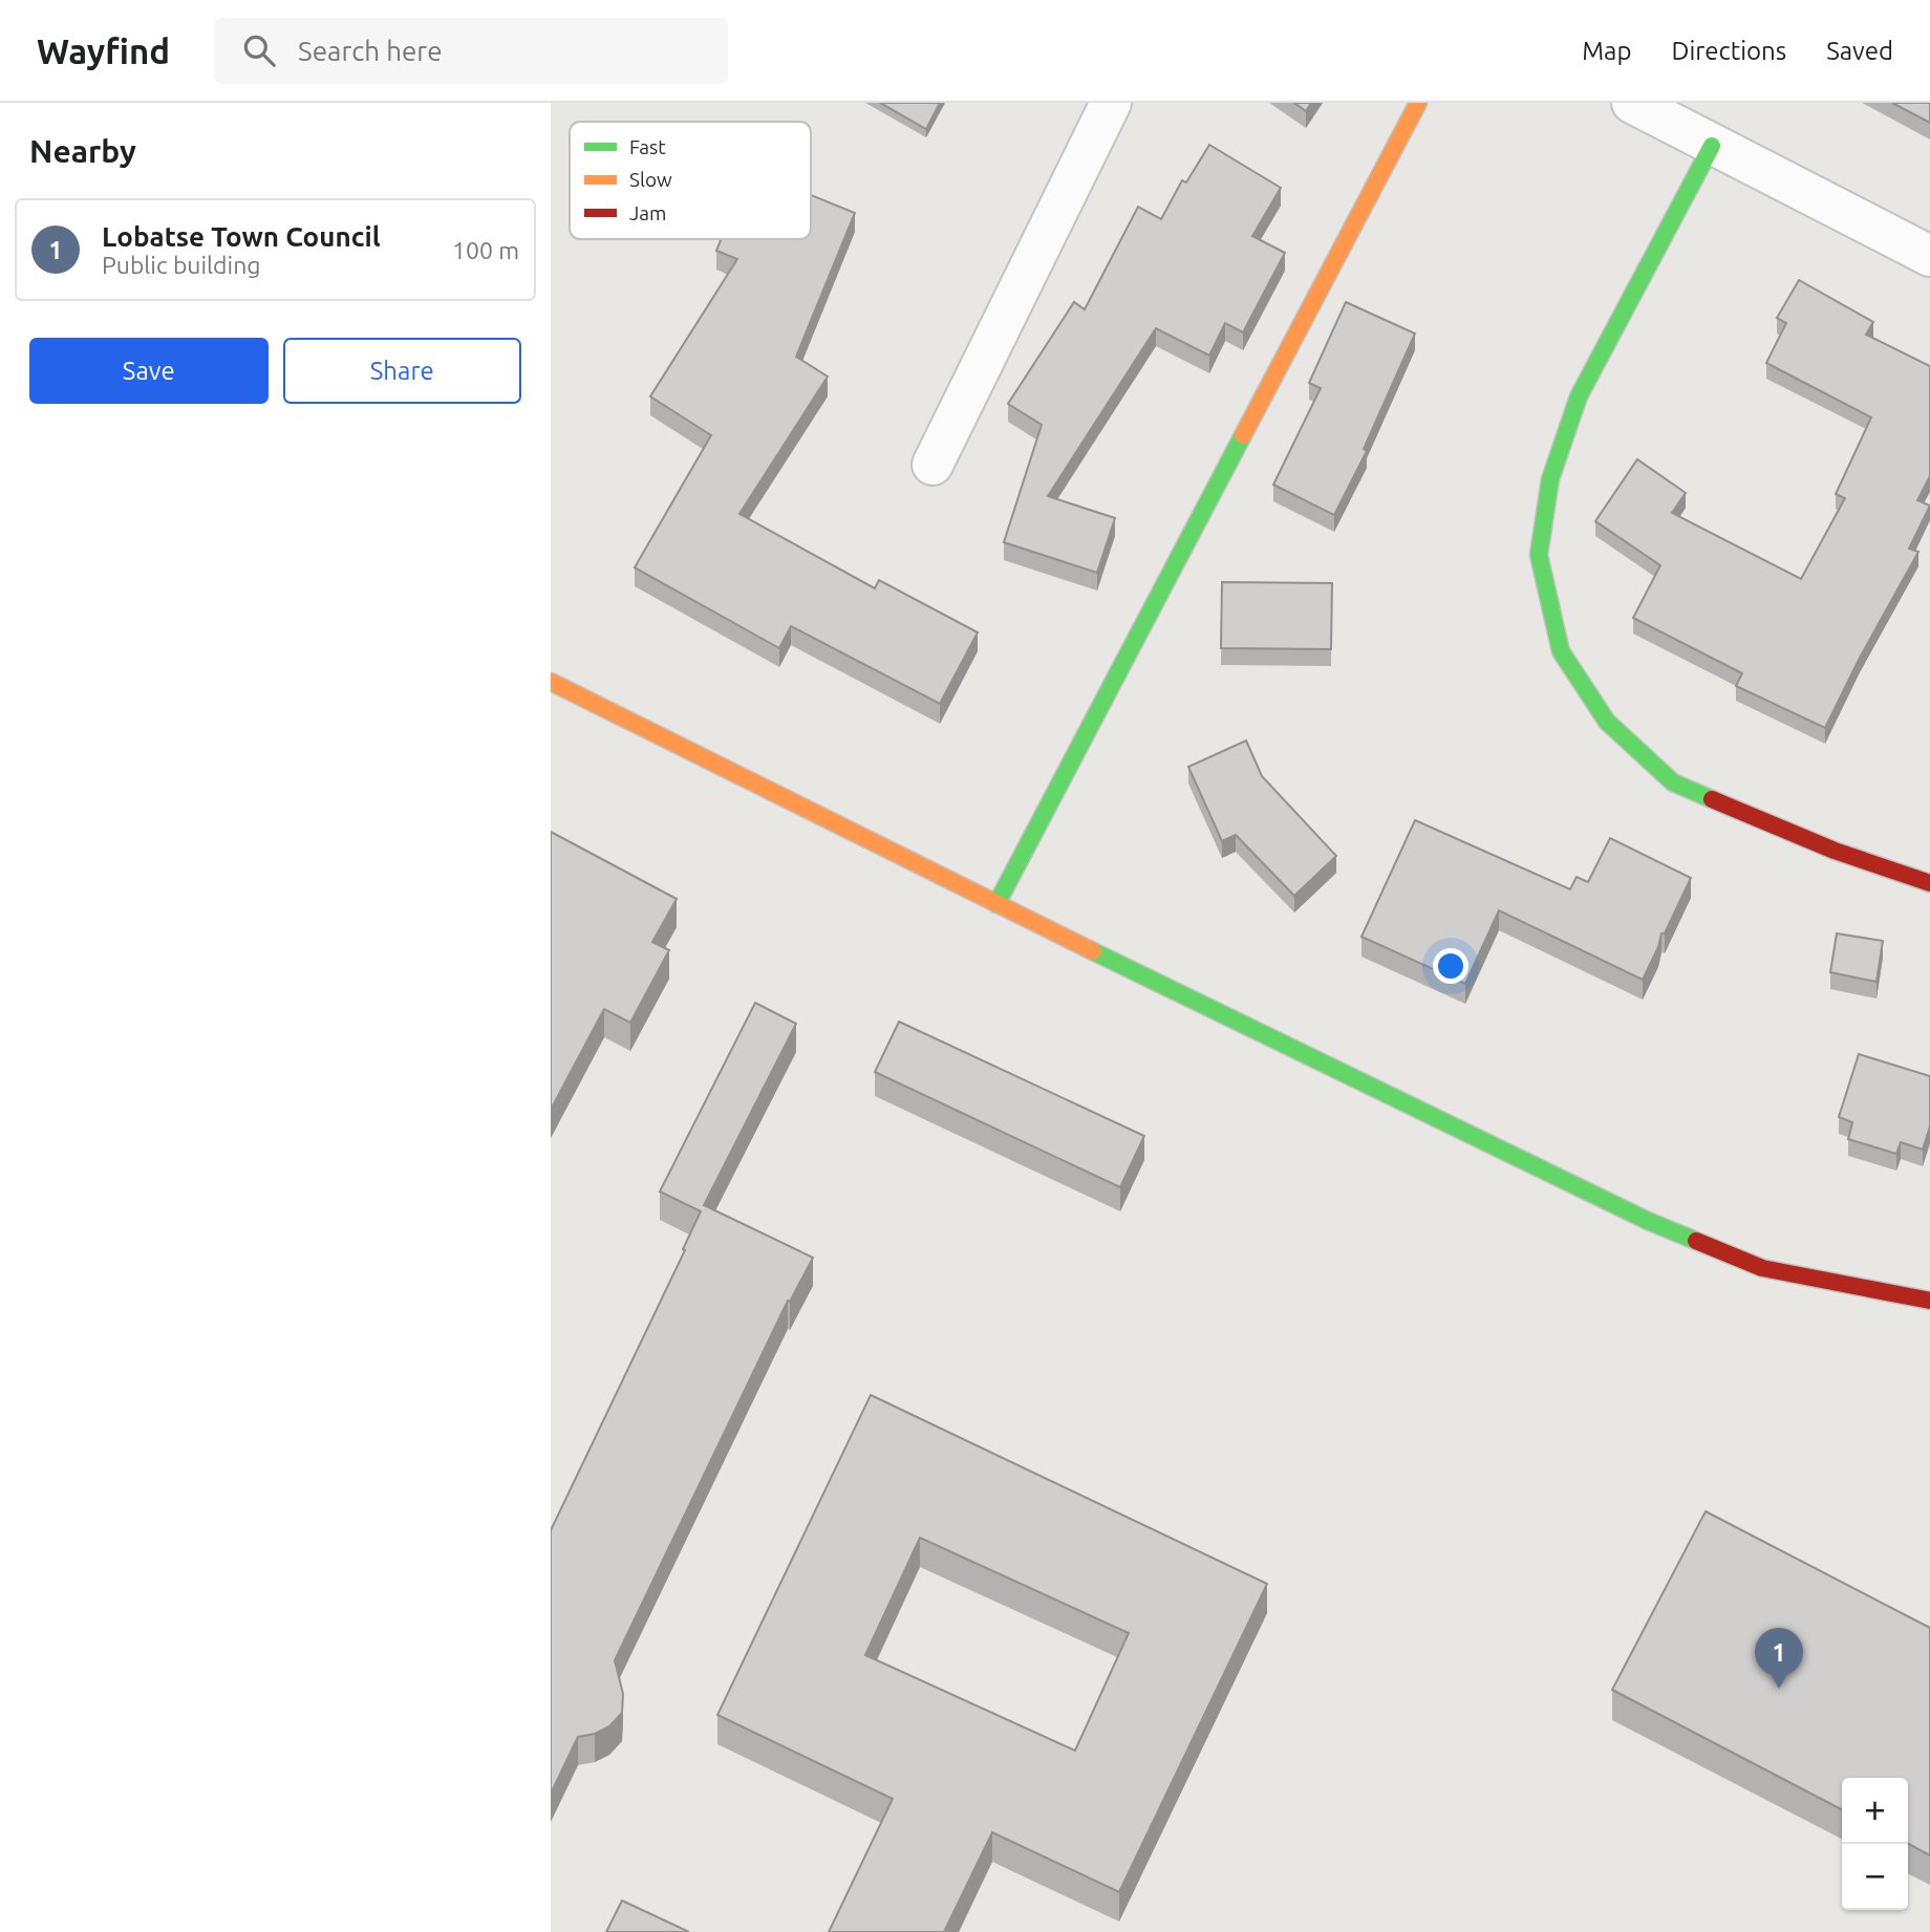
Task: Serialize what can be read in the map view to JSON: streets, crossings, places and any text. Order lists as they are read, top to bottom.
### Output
{
  "legend": ["Fast", "Slow", "Jam"],
  "page": {
    "header": "Wayfind",
    "search": "Search here",
    "nav": ["Map", "Directions", "Saved"],
    "heading": "Nearby",
    "list": [
      {
        "mark": "1",
        "name": "Lobatse Town Council",
        "note": "Public building",
        "value": "100 m"
      }
    ],
    "buttons": ["Save", "Share"],
    "pins": "1",
    "map_buttons": ["+", "−"]
  }
}
